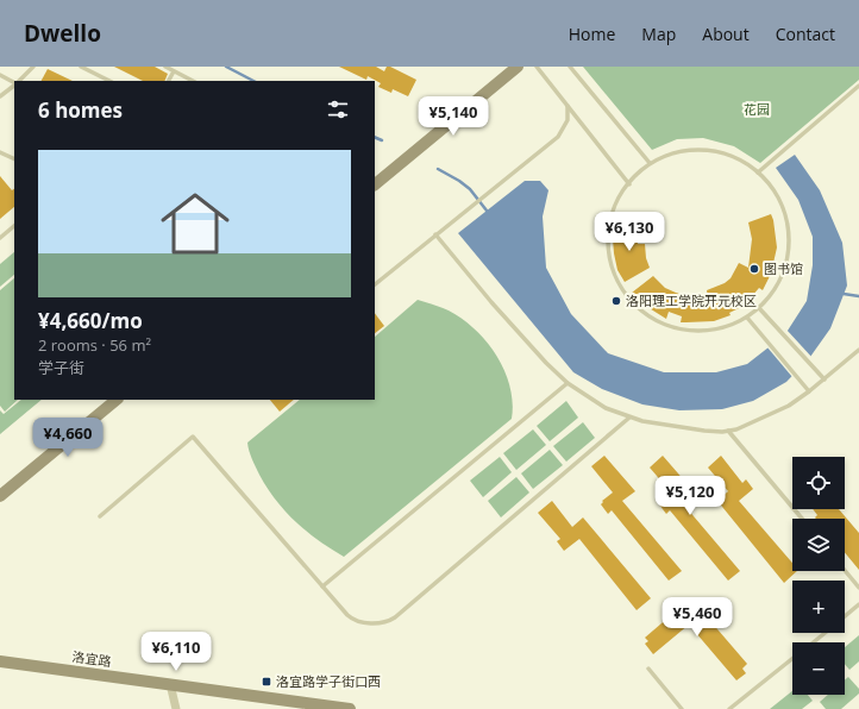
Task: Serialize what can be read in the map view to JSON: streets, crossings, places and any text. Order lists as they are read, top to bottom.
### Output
{
  "streets": {
    "street": ["洛宜路"]
  },
  "parks": ["花园"],
  "places": {
    "other": ["图书馆", "洛阳理工学院开元校区"],
    "transit": ["洛宜路学子街口西"]
  },
  "page": {
    "header": "Dwello",
    "nav": [
      "Home",
      "Map",
      "About",
      "Contact"
    ],
    "heading": "6 homes",
    "price": [
      "¥5,140",
      "¥6,130",
      "¥4,660",
      "¥5,120",
      "¥5,460",
      "¥6,110"
    ],
    "list": [
      {
        "name": "¥4,660/mo",
        "note": "2 rooms · 56 m² · 学子街"
      }
    ],
    "map_buttons": ["+", "−"]
  }
}
